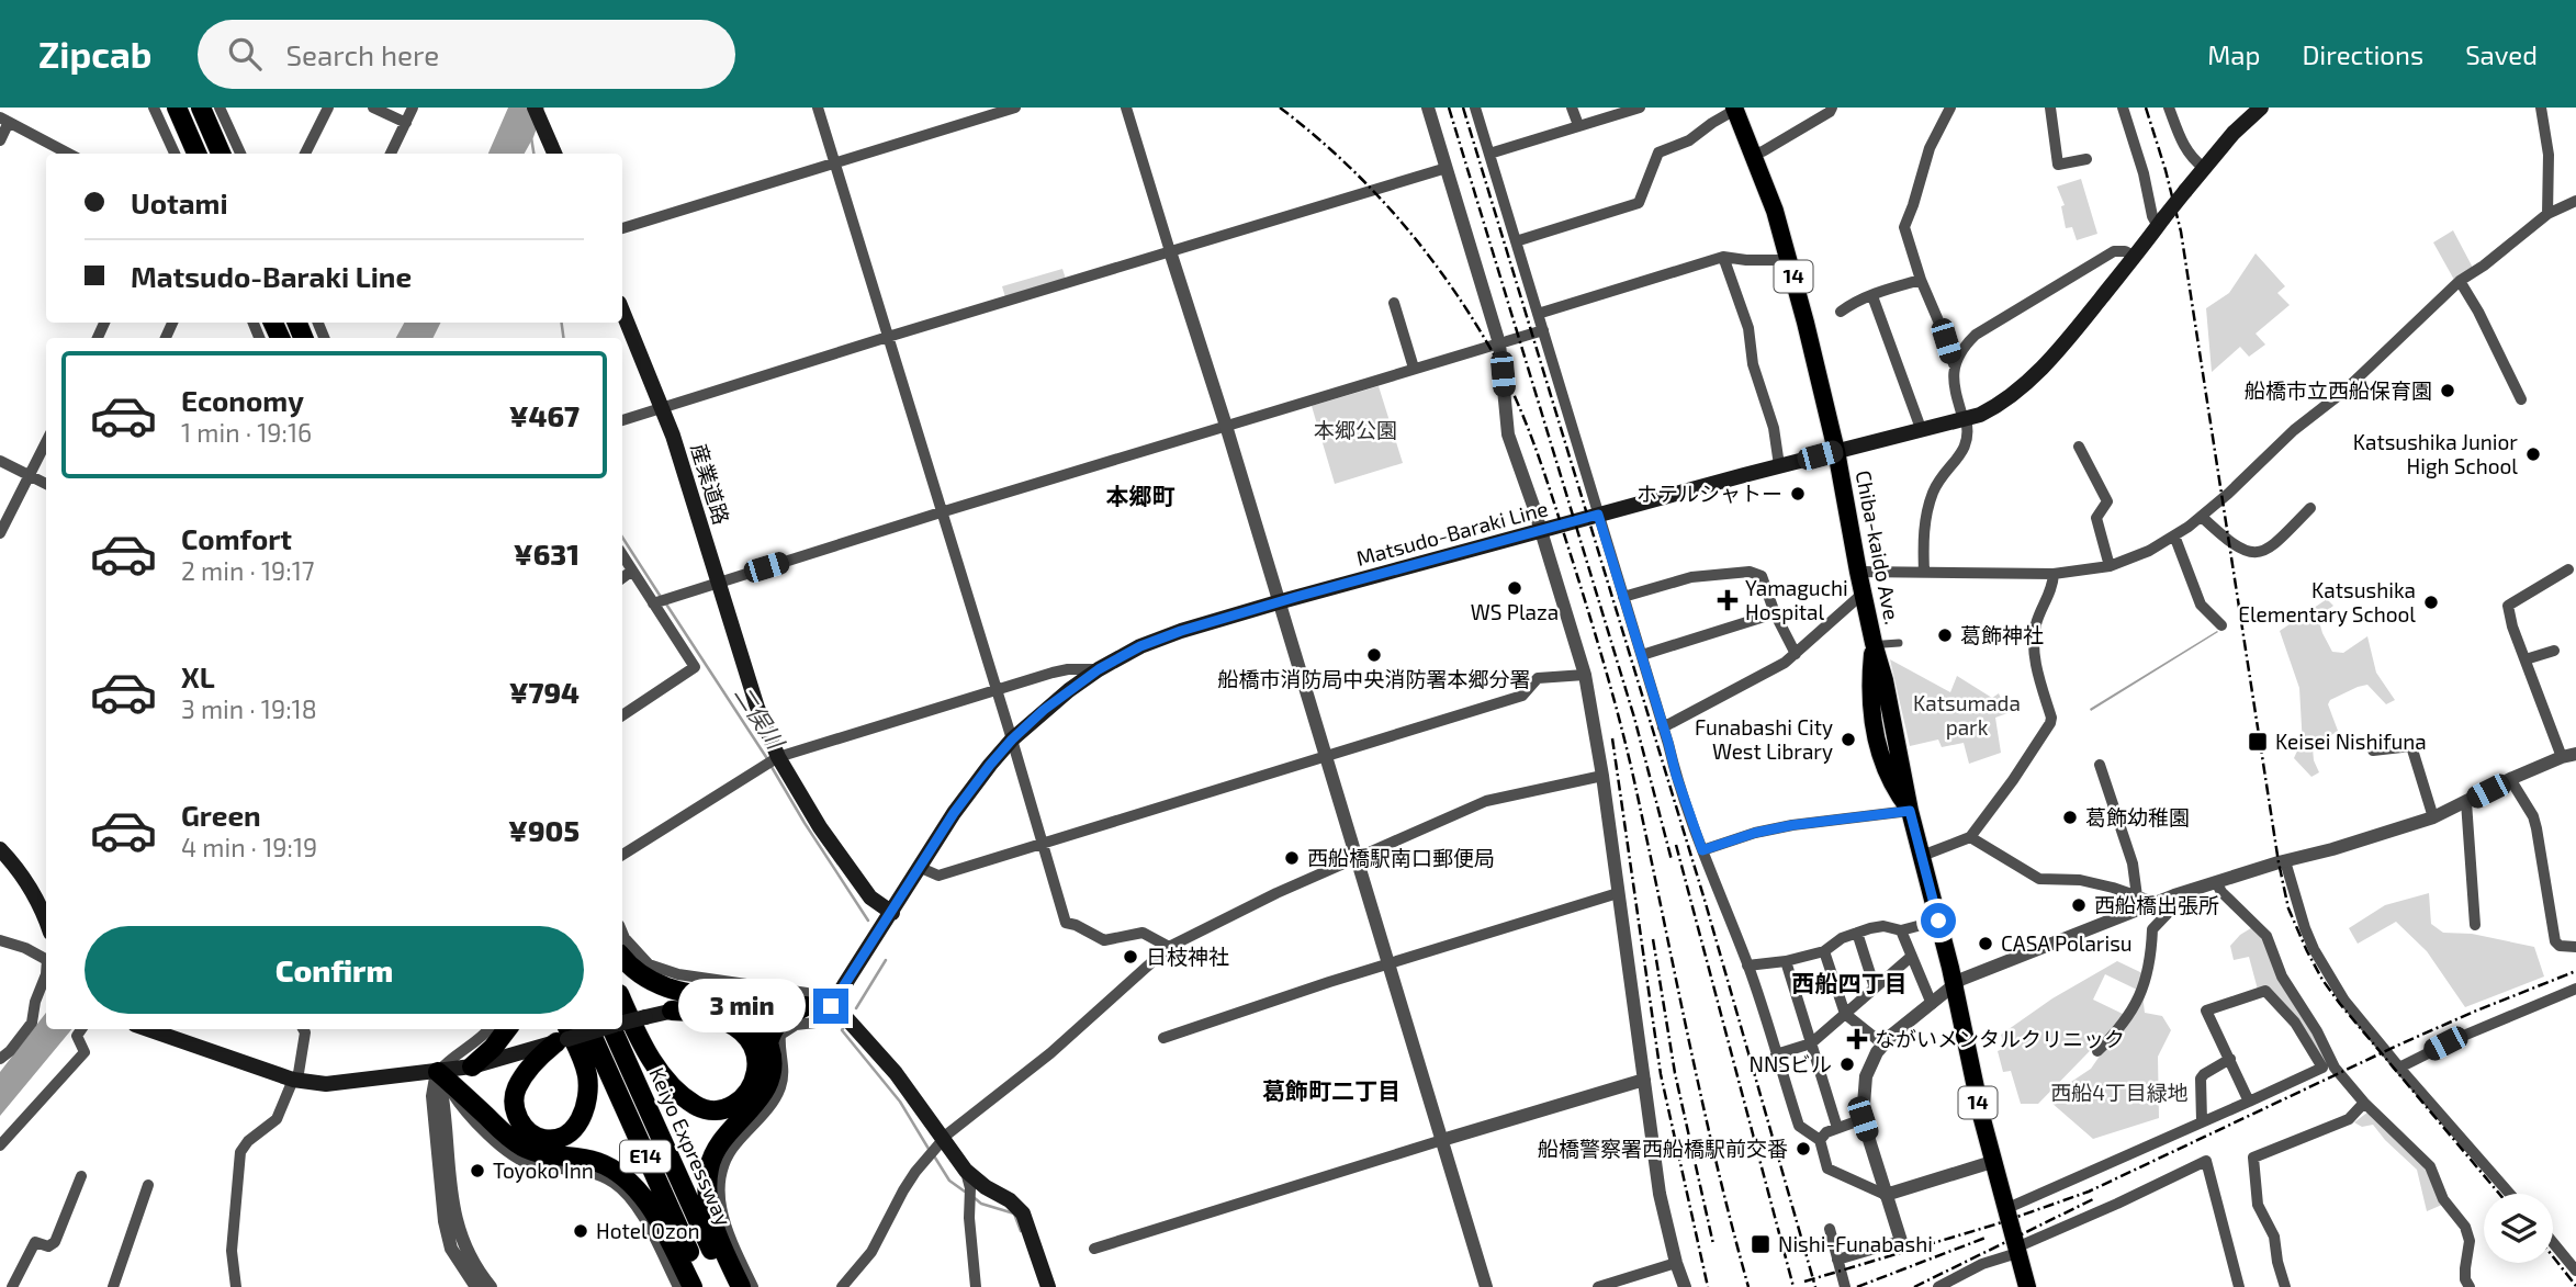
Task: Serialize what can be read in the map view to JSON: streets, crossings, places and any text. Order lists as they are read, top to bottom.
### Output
{
  "streets": {
    "highway": [
      "14",
      "Chiba-kaido Ave.",
      "Keiyo Expressway",
      "E14"
    ],
    "main road": ["産業道路", "Matsudo-Baraki Line"]
  },
  "crossings": [
    ["産業道路", "Matsudo-Baraki Line"],
    ["Matsudo-Baraki Line", "Chiba-kaido Ave."]
  ],
  "districts": ["本郷町", "西船四丁目", "葛飾町二丁目"],
  "water": ["二俣川"],
  "parks": ["本郷公園", "Katsumada park", "西船4丁目緑地"],
  "places": {
    "other": [
      "船橋市立西船保育園",
      "Katsushika Junior High School",
      "ホテルシャトー",
      "WS Plaza",
      "Katsushika Elementary School",
      "葛飾神社",
      "船橋市消防局中央消防署本郷分署",
      "Funabashi City West Library",
      "葛飾幼稚園",
      "西船橋駅南口郵便局",
      "西船橋出張所",
      "CASA Polarisu",
      "日枝神社",
      "NNSビル",
      "船橋警察署西船橋駅前交番",
      "Toyoko Inn",
      "Hotel Ozon"
    ],
    "health": ["Yamaguchi Hospital", "ながいメンタルクリニック"],
    "transit": ["Keisei Nishifuna", "Nishi-Funabashi"]
  },
  "page": {
    "header": "Zipcab",
    "search": "Search here",
    "nav": ["Map", "Directions", "Saved"],
    "banner": ["Uotami", "Matsudo-Baraki Line"],
    "list": [
      {
        "name": "Economy",
        "note": "1 min · 19:16",
        "value": "¥467"
      },
      {
        "name": "Comfort",
        "note": "2 min · 19:17",
        "value": "¥631"
      },
      {
        "name": "XL",
        "note": "3 min · 19:18",
        "value": "¥794"
      },
      {
        "name": "Green",
        "note": "4 min · 19:19",
        "value": "¥905"
      }
    ],
    "buttons": "Confirm",
    "bubble": "3 min"
  }
}
